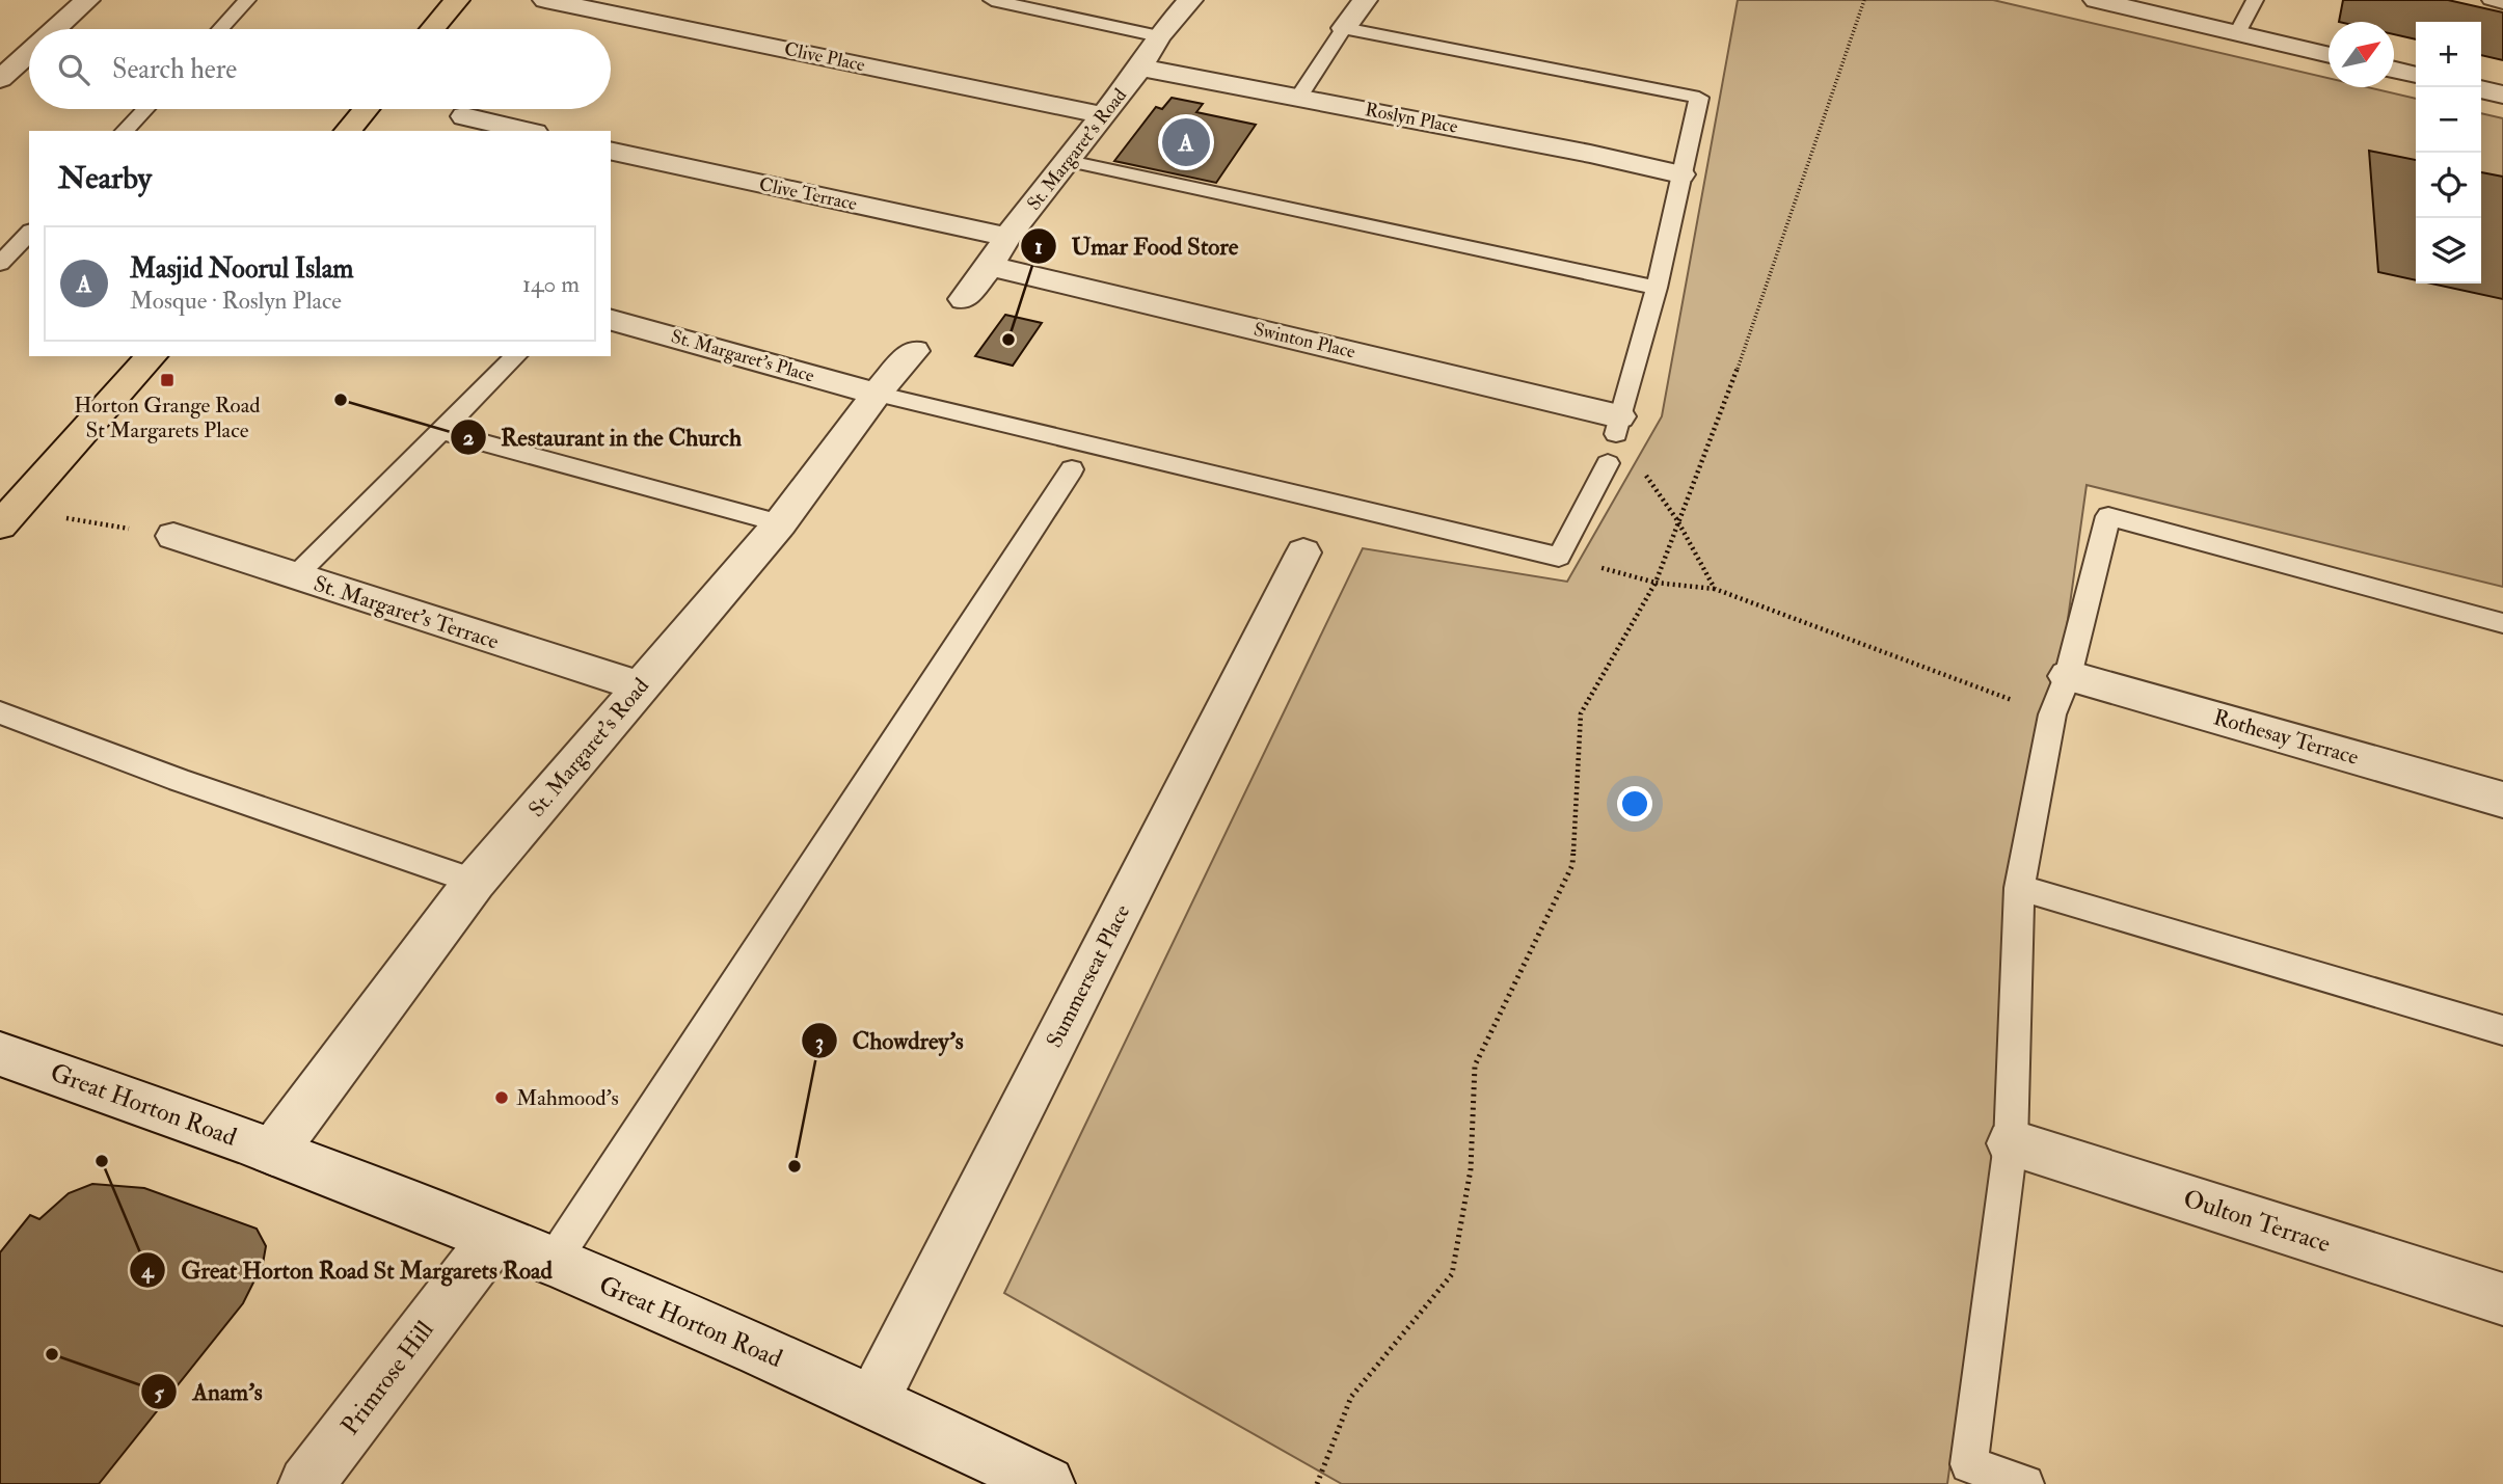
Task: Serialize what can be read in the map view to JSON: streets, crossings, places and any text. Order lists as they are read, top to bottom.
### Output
{
  "streets": {
    "street": [
      "Clive Place",
      "Roslyn Place",
      "St. Margaret's Road",
      "Clive Terrace",
      "Swinton Place",
      "St. Margaret's Place",
      "St. Margaret's Terrace",
      "Rothesay Terrace",
      "Summerseat Place",
      "Great Horton Road",
      "Oulton Terrace",
      "Primrose Hill"
    ]
  },
  "crossings": [
    ["Clive Place", "St. Margaret's Road"],
    ["Roslyn Place", "St. Margaret's Road"],
    ["St. Margaret's Road", "Clive Terrace"],
    ["St. Margaret's Road", "Swinton Place"],
    ["St. Margaret's Road", "St. Margaret's Place"],
    ["St. Margaret's Road", "St. Margaret's Terrace"],
    ["St. Margaret's Road", "Great Horton Road"],
    ["Summerseat Place", "Great Horton Road"],
    ["Great Horton Road", "Primrose Hill"]
  ],
  "places": {
    "other": [
      "Umar Food Store",
      "Restaurant in the Church",
      "Mahmood's",
      "Great Horton Road St Margarets Road",
      "Chowdrey's",
      "Anam's"
    ],
    "transit": ["Horton Grange Road St Margarets Place"]
  },
  "north": "top right",
  "page": {
    "map_buttons": ["+", "−"],
    "search": "Search here",
    "pins": "A",
    "heading": "Nearby",
    "list": [
      {
        "mark": "A",
        "name": "Masjid Noorul Islam",
        "note": "Mosque · Roslyn Place",
        "value": "140 m"
      }
    ]
  }
}
